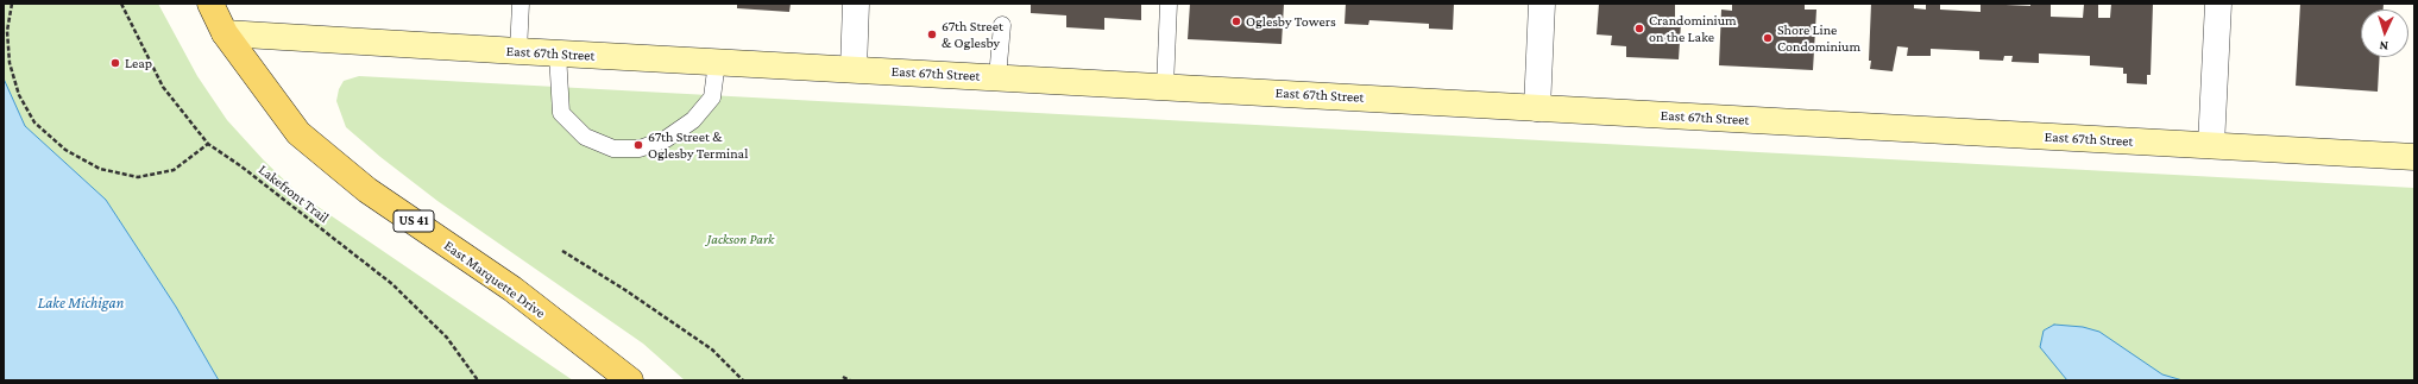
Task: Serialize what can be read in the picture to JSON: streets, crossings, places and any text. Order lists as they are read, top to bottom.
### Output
{
  "streets": {
    "main road": ["US 41", "East Marquette Drive"],
    "street": ["East 67th Street"],
    "path": ["Lakefront Trail"]
  },
  "crossings": [
    ["East 67th Street", "US 41"],
    ["East 67th Street", "East Marquette Drive"],
    ["US 41", "East Marquette Drive"]
  ],
  "water": ["Lake Michigan"],
  "parks": ["Jackson Park"],
  "places": [
    "Oglesby Towers",
    "Crandominium on the Lake",
    "67th Street & Oglesby",
    "Shore Line Condominium",
    "Leap",
    "67th Street & Oglesby Terminal"
  ],
  "north": "bottom"
}
